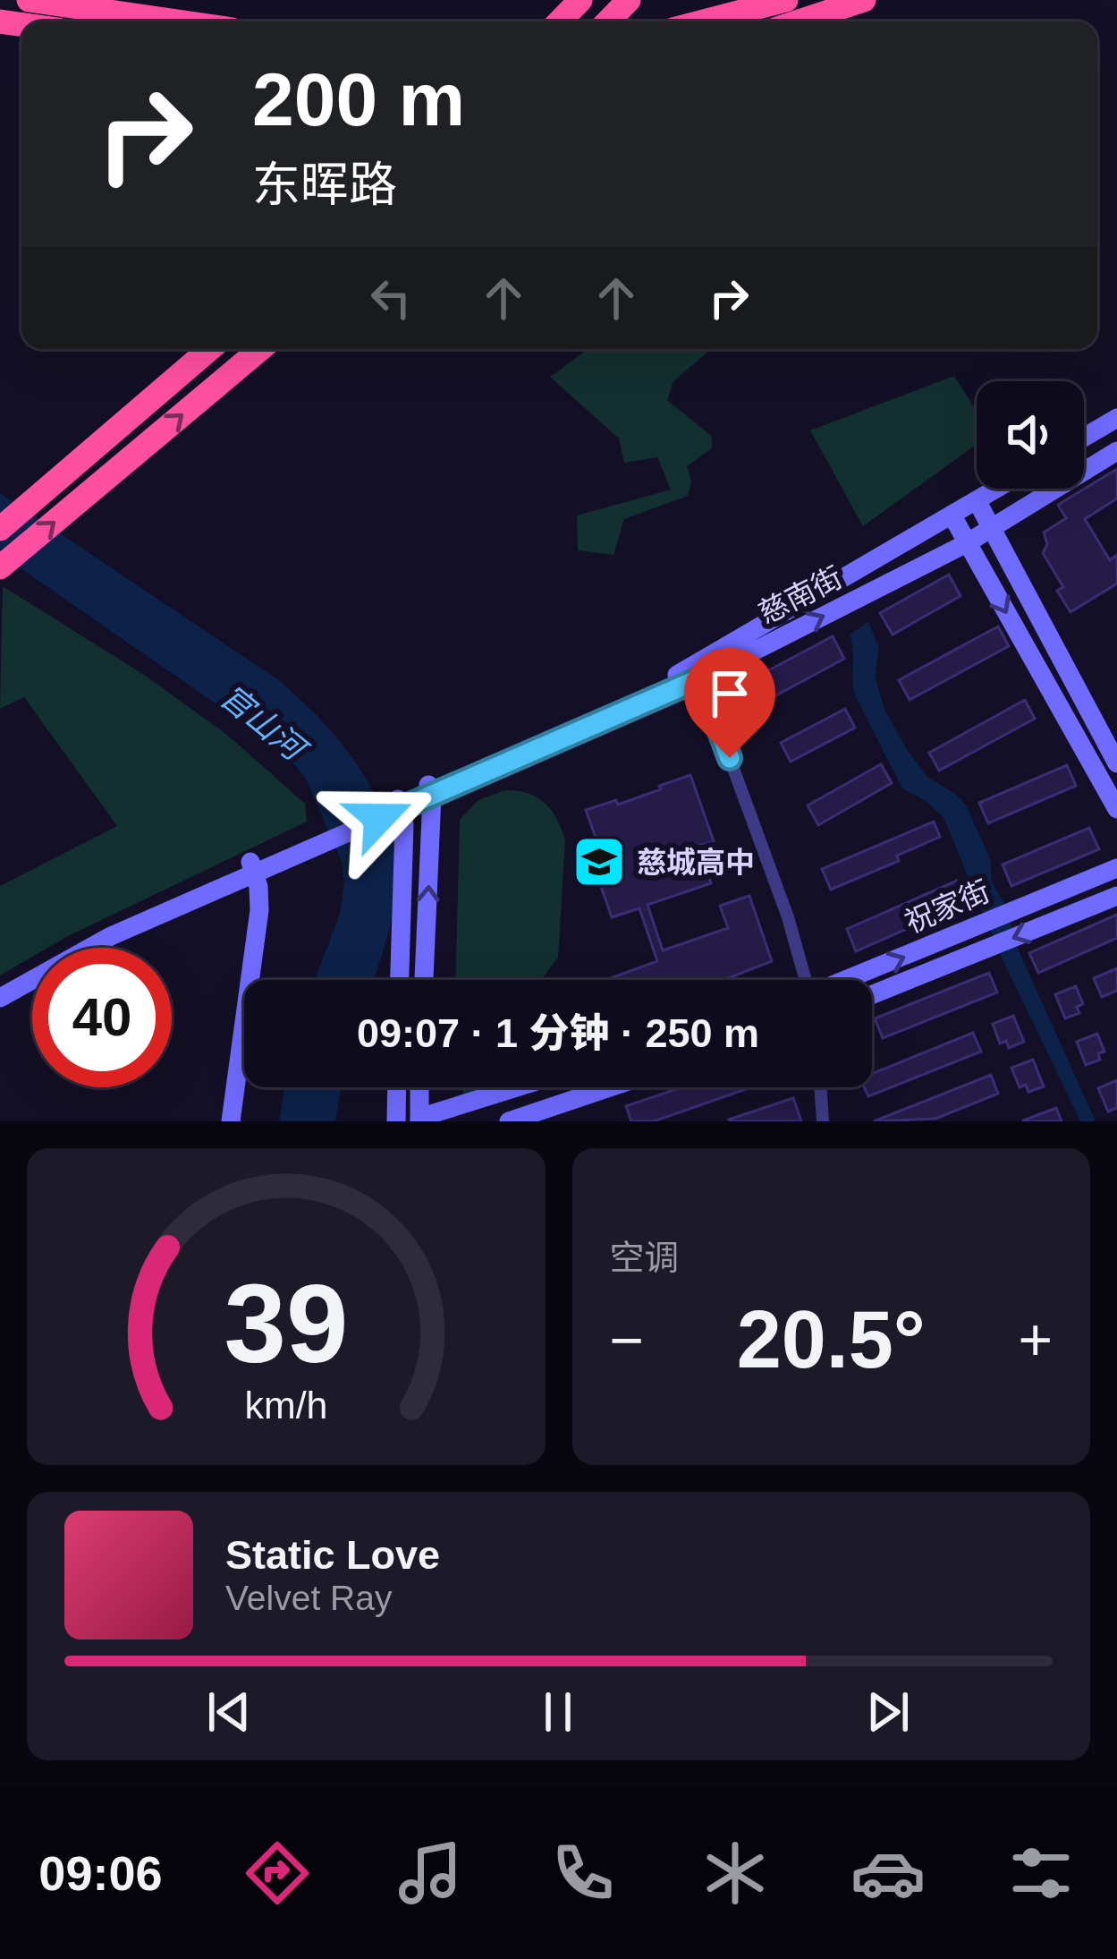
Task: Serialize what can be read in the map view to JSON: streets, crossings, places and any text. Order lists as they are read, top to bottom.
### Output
{
  "streets": {
    "street": ["慈南街", "祝家街"]
  },
  "water": ["官山河"],
  "places": {
    "school or university": ["慈城高中"]
  },
  "page": {
    "turn": ["200 m", "东晖路"],
    "limit": "40",
    "trip": "09:07 · 1 分钟 · 250 m",
    "tile": "空调",
    "heat": ["−", "20.5°", "+"],
    "song": ["Static Love", "Velvet Ray"],
    "tabs": "09:06",
    "gauge": ["39", "km/h"]
  }
}
